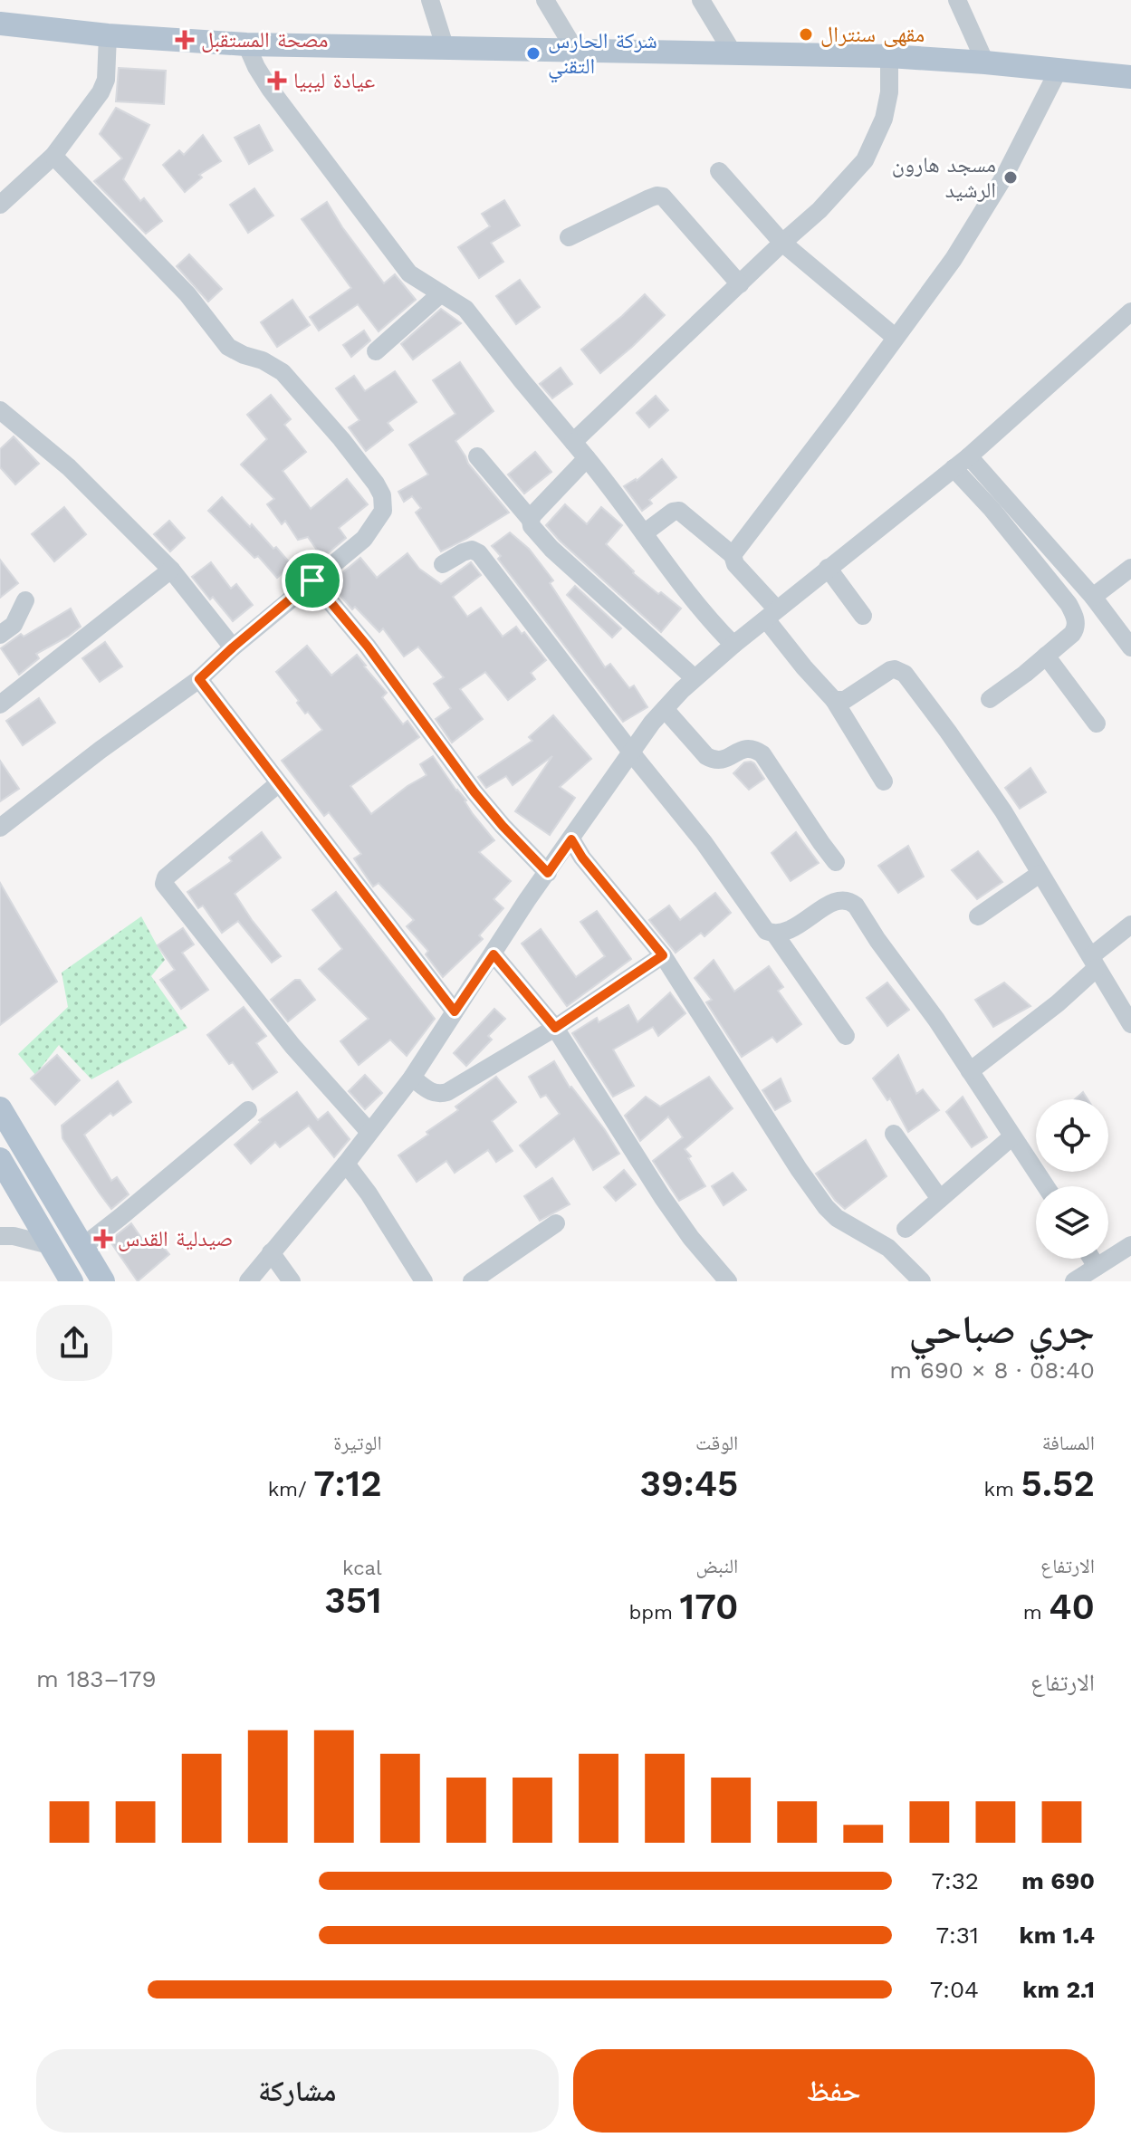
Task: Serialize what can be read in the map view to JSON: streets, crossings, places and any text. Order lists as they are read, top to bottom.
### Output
{
  "places": {
    "other": ["مقهى سنترال", "شركة الحارس التقني", "مسجد هارون الرشيد"],
    "health": ["مصحة المستقبل", "عيادة ليبيا", "صيدلية القدس"]
  },
  "page": {
    "heading": ["جري صباحي", "08:40 · 8 × 690 m"],
    "stats": [
      ["المسافة", "5.52 km"],
      ["الوقت", "39:45"],
      ["الوتيرة", "7:12 /km"],
      ["الارتفاع", "40 m"],
      ["النبض", "170 bpm"],
      ["kcal", "351"]
    ],
    "chart": ["الارتفاع", "179–183 m"],
    "list": [
      {
        "name": "690 m",
        "note": "7:32"
      },
      {
        "name": "1.4 km",
        "note": "7:31"
      },
      {
        "name": "2.1 km",
        "note": "7:04"
      }
    ],
    "buttons": ["حفظ", "مشاركة"]
  }
}
